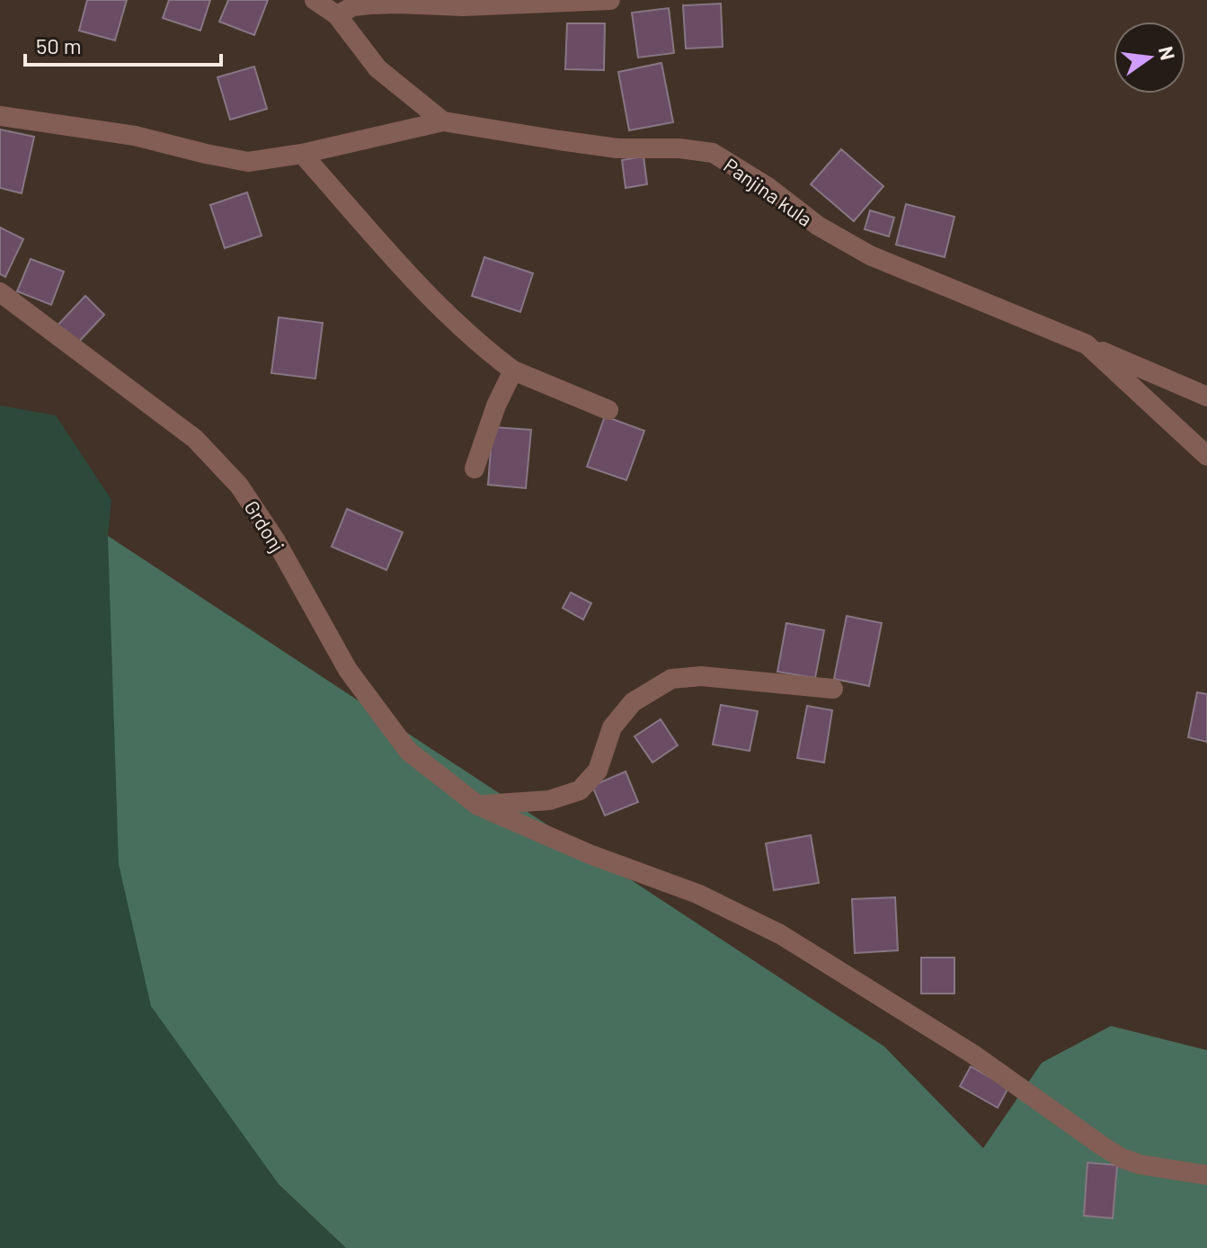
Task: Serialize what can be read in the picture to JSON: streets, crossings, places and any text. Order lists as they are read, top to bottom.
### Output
{
  "streets": {
    "street": ["Panjina kula", "Grdonj"]
  },
  "scale_bar": "50 m",
  "north": "right"
}
